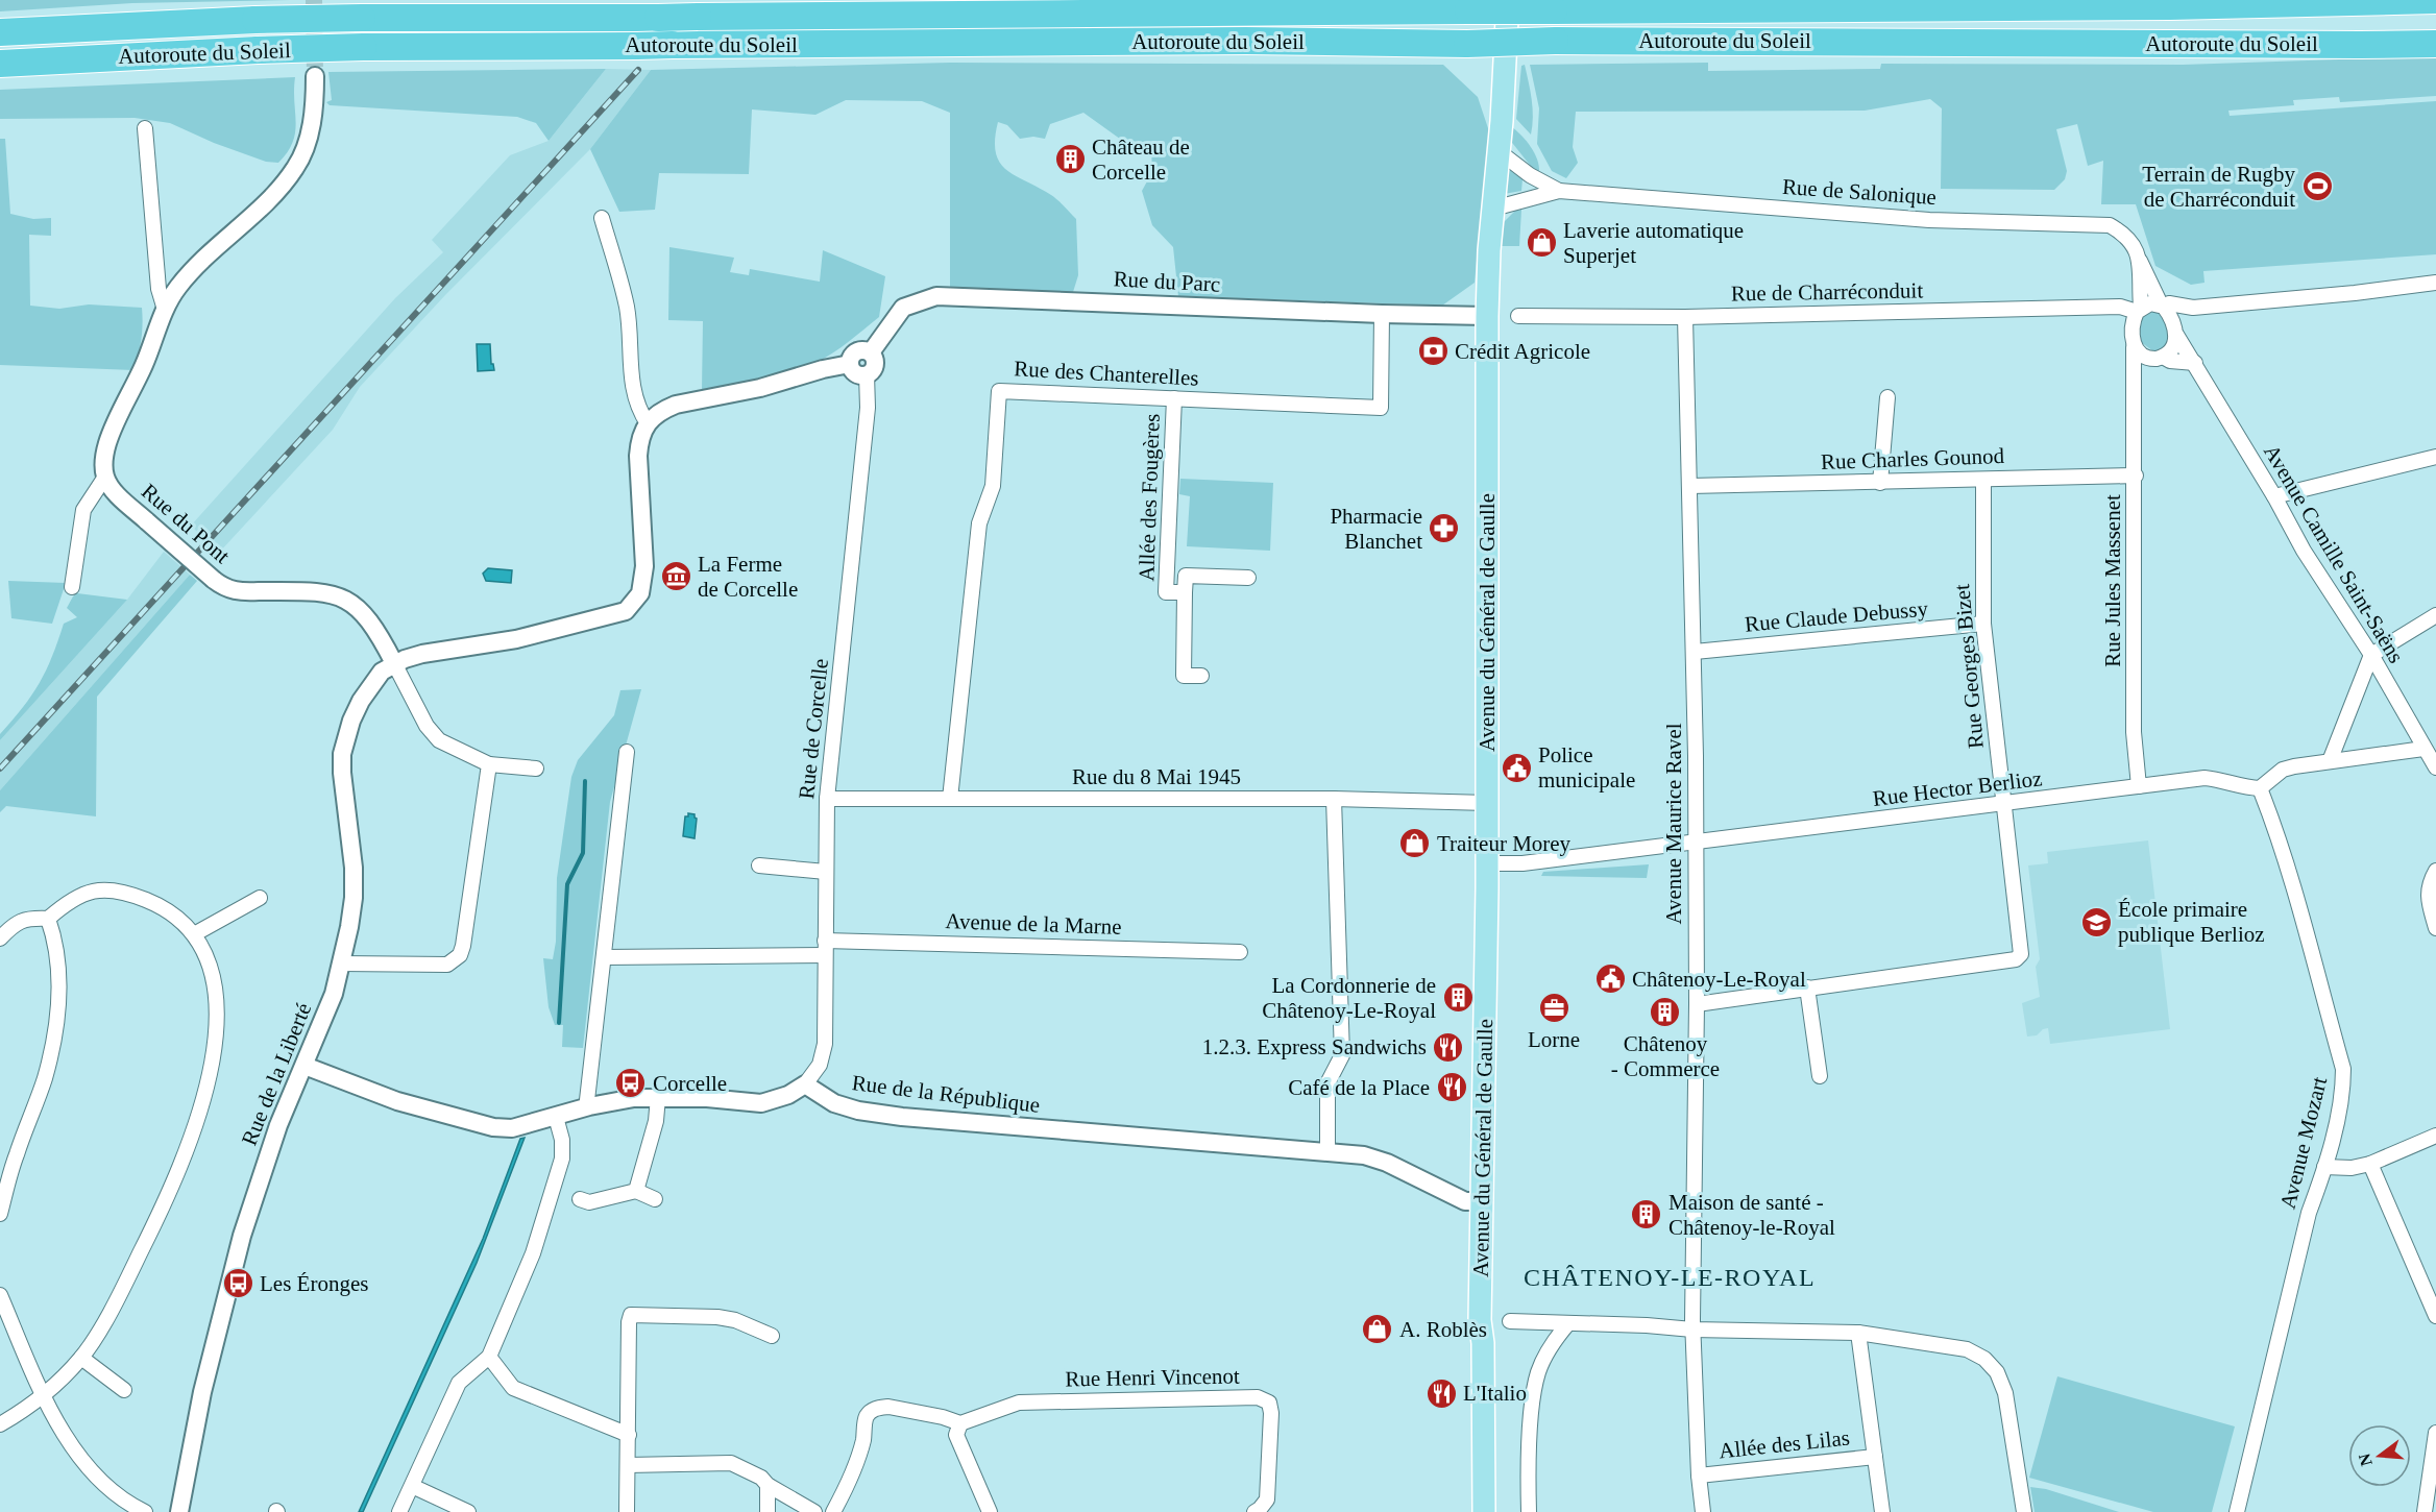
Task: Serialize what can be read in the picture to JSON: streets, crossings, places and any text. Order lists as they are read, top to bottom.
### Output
{
  "streets": {
    "highway": ["Autoroute du Soleil"],
    "main road": ["Avenue du Général de Gaulle"],
    "street": [
      "Rue de Salonique",
      "Rue du Parc",
      "Rue de Charréconduit",
      "Rue des Chanterelles",
      "Rue Charles Gounod",
      "Allée des Fougères",
      "Rue du Pont",
      "Avenue Camille Saint-Saëns",
      "Rue Jules Massenet",
      "Rue Claude Debussy",
      "Rue Georges Bizet",
      "Rue de Corcelle",
      "Rue du 8 Mai 1945",
      "Rue Hector Berlioz",
      "Avenue Maurice Ravel",
      "Avenue de la Marne",
      "Rue de la Liberté",
      "Rue de la République",
      "Avenue Mozart",
      "Rue Henri Vincenot",
      "Allée des Lilas"
    ]
  },
  "crossings": [
    ["Rue de Salonique", "Rue de Charréconduit"],
    ["Rue de Salonique", "Avenue Camille Saint-Saëns"],
    ["Rue de Salonique", "Rue Jules Massenet"],
    ["Rue de Salonique", "Avenue du Général de Gaulle"],
    ["Rue du Parc", "Rue des Chanterelles"],
    ["Rue du Parc", "Avenue du Général de Gaulle"],
    ["Rue du Parc", "Rue de Corcelle"],
    ["Rue de Charréconduit", "Avenue Camille Saint-Saëns"],
    ["Rue de Charréconduit", "Rue Jules Massenet"],
    ["Rue de Charréconduit", "Avenue Maurice Ravel"],
    ["Rue des Chanterelles", "Allée des Fougères"],
    ["Rue des Chanterelles", "Rue du 8 Mai 1945"],
    ["Rue Charles Gounod", "Rue Jules Massenet"],
    ["Rue Charles Gounod", "Rue Georges Bizet"],
    ["Rue Charles Gounod", "Avenue Maurice Ravel"],
    ["Rue du Pont", "Rue de la Liberté"],
    ["Avenue Camille Saint-Saëns", "Rue Jules Massenet"],
    ["Rue Jules Massenet", "Rue Hector Berlioz"],
    ["Rue Claude Debussy", "Rue Georges Bizet"],
    ["Rue Claude Debussy", "Avenue Maurice Ravel"],
    ["Avenue du Général de Gaulle", "Rue du 8 Mai 1945"],
    ["Avenue du Général de Gaulle", "Rue Hector Berlioz"],
    ["Avenue du Général de Gaulle", "Rue de la République"],
    ["Rue Georges Bizet", "Rue Hector Berlioz"],
    ["Rue de Corcelle", "Rue du 8 Mai 1945"],
    ["Rue de Corcelle", "Avenue de la Marne"],
    ["Rue de Corcelle", "Rue de la République"],
    ["Rue Hector Berlioz", "Avenue Maurice Ravel"],
    ["Rue Hector Berlioz", "Avenue Mozart"],
    ["Avenue Maurice Ravel", "Allée des Lilas"]
  ],
  "districts": ["CHÂTENOY-LE-ROYAL"],
  "places": {
    "building": [
      "Château de Corcelle",
      "La Cordonnerie de Châtenoy-Le-Royal",
      "Châtenoy - Commerce",
      "Maison de santé - Châtenoy-le-Royal"
    ],
    "sports": ["Terrain de Rugby de Charréconduit"],
    "shop": ["Laverie automatique Superjet", "Traiteur Morey", "A. Roblès"],
    "bank": ["Crédit Agricole"],
    "pharmacy": ["Pharmacie Blanchet"],
    "museum": ["La Ferme de Corcelle"],
    "public building": ["Police municipale", "Châtenoy-Le-Royal"],
    "school or university": ["École primaire publique Berlioz"],
    "office": ["Lorne"],
    "restaurant": ["1.2.3. Express Sandwichs", "Café de la Place", "L'Italio"],
    "bus stop": ["Corcelle", "Les Éronges"]
  },
  "north": "left"
}
